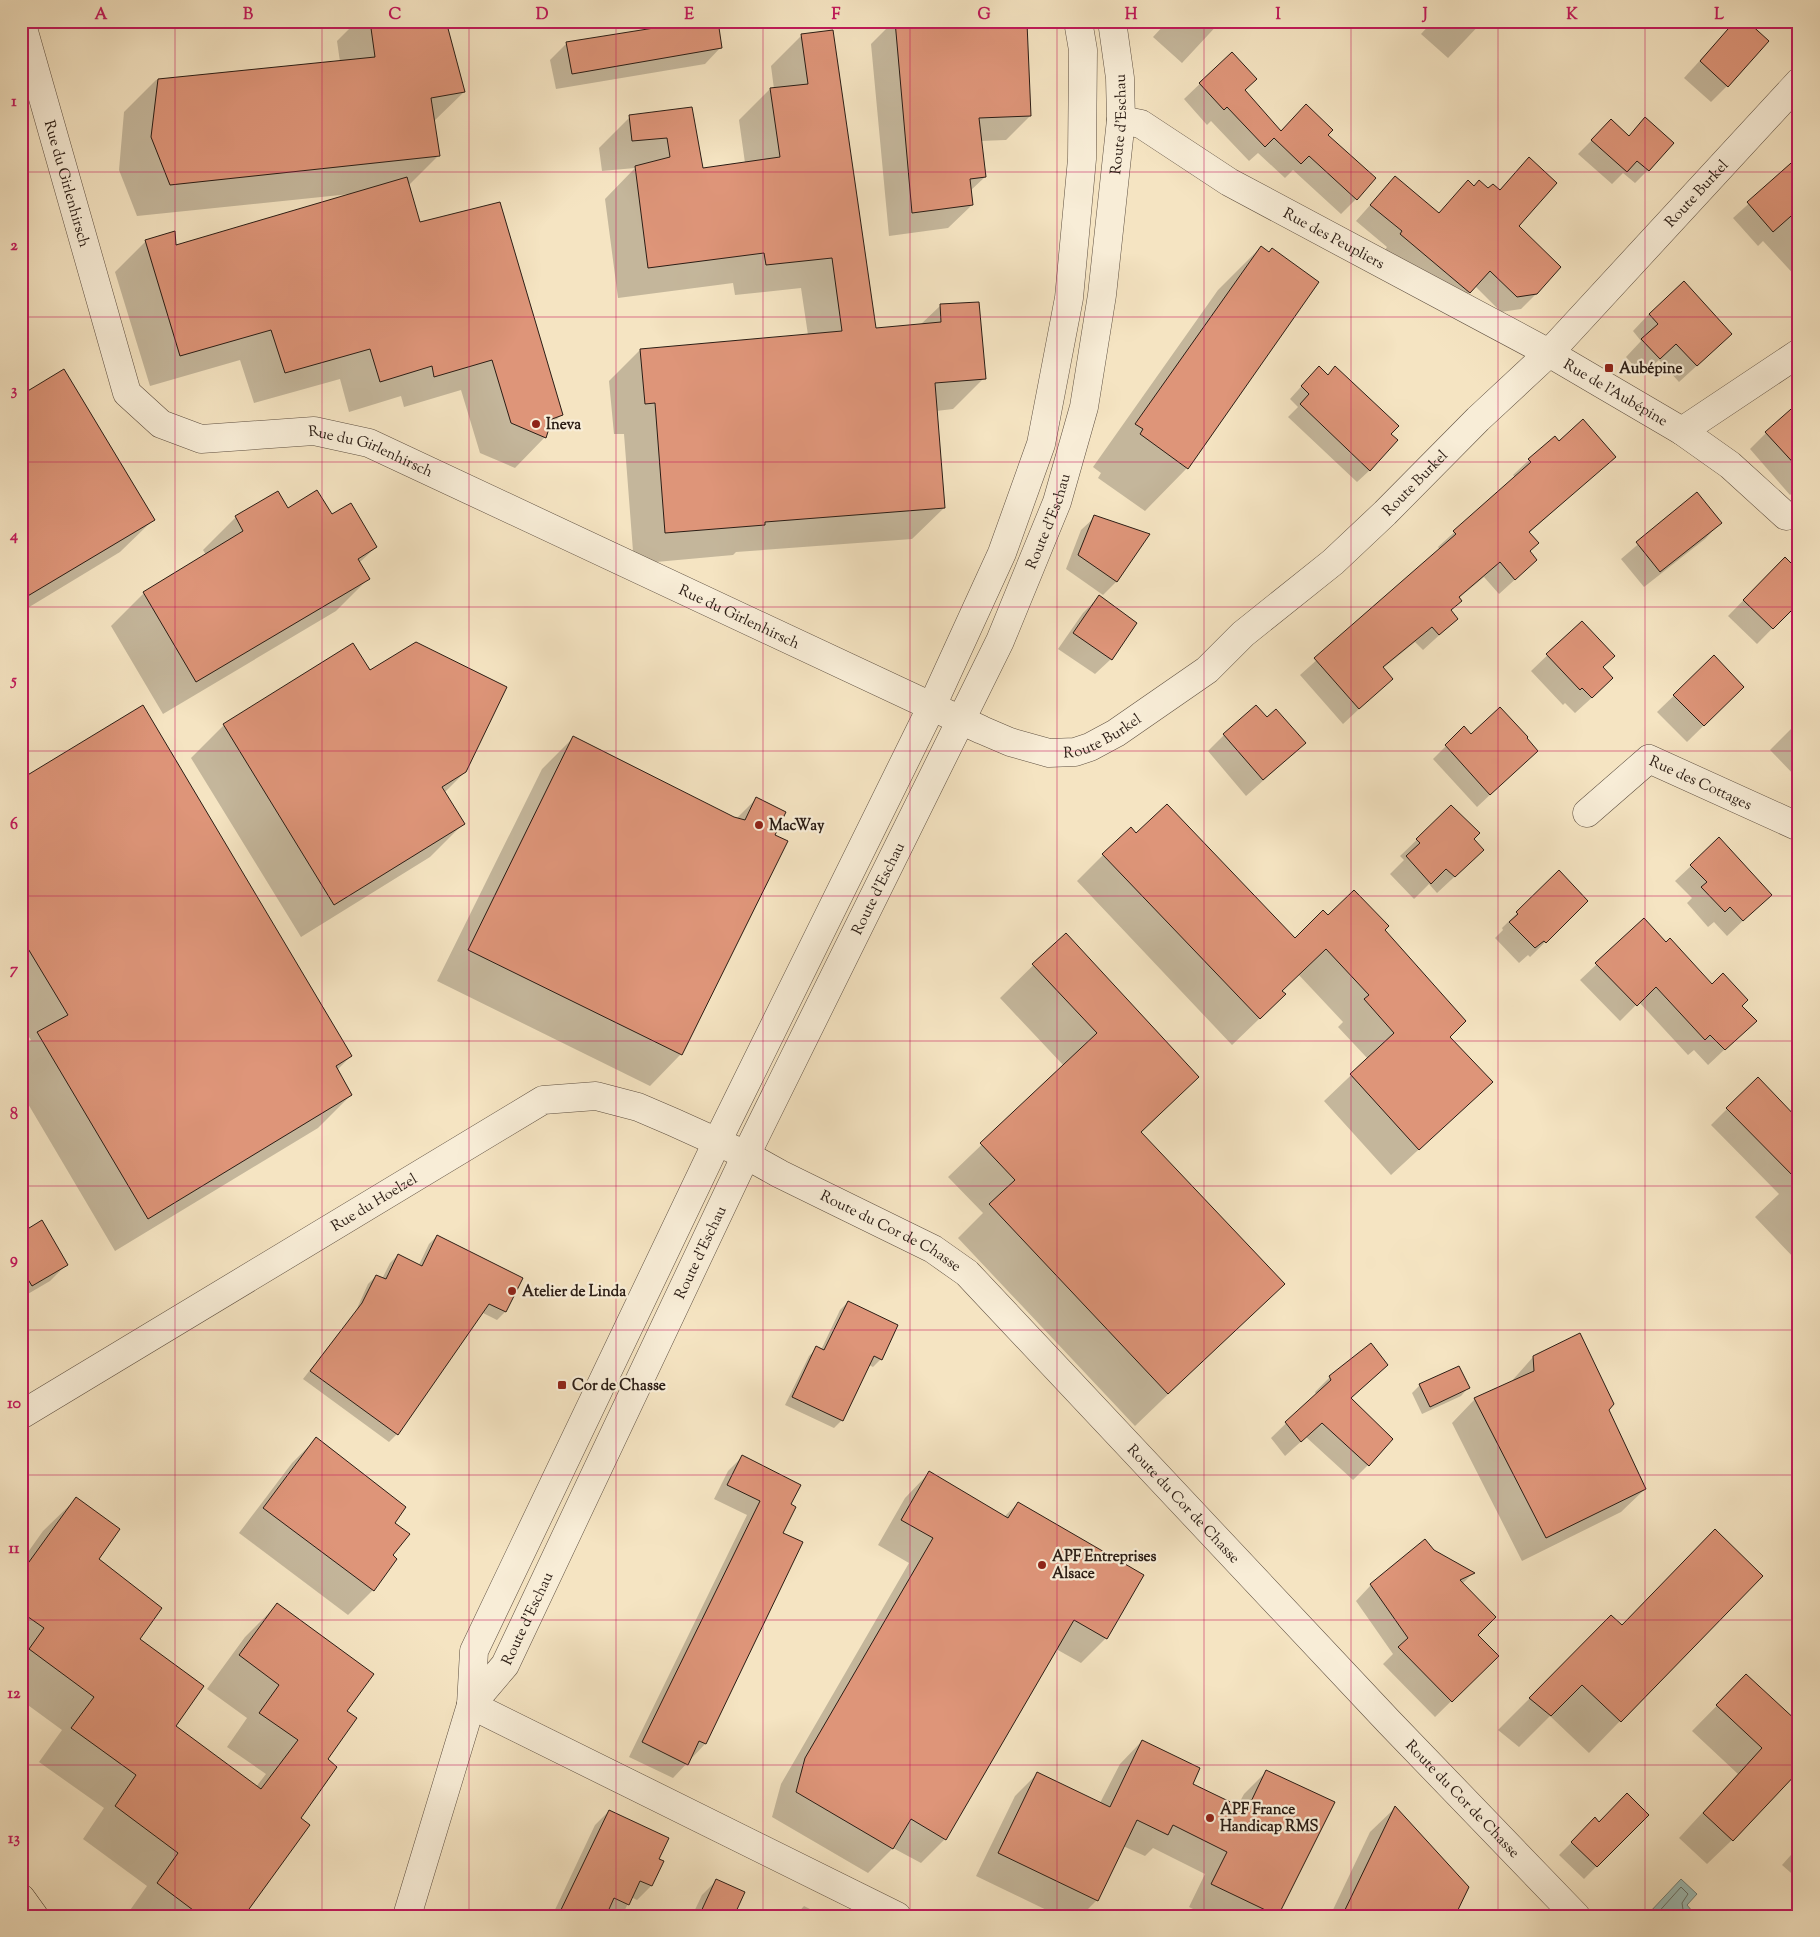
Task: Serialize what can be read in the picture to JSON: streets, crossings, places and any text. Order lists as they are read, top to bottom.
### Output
{
  "streets": {
    "street": [
      "Route d'Eschau",
      "Rue du Girlenhirsch",
      "Route Burkel",
      "Rue des Peupliers",
      "Rue de l'Aubépine",
      "Rue des Cottages",
      "Rue du Hoelzel",
      "Route du Cor de Chasse"
    ]
  },
  "crossings": [
    ["Route d'Eschau", "Rue du Girlenhirsch"],
    ["Route d'Eschau", "Route Burkel"],
    ["Route d'Eschau", "Rue des Peupliers"],
    ["Route d'Eschau", "Rue du Hoelzel"],
    ["Route d'Eschau", "Route du Cor de Chasse"],
    ["Rue du Girlenhirsch", "Route Burkel"],
    ["Route Burkel", "Rue des Peupliers"],
    ["Route Burkel", "Rue de l'Aubépine"],
    ["Rue des Peupliers", "Rue de l'Aubépine"],
    ["Rue du Hoelzel", "Route du Cor de Chasse"]
  ],
  "places": {
    "transit": ["Aubépine", "Cor de Chasse"],
    "other": [
      "Ineva",
      "MacWay",
      "Atelier de Linda",
      "APF Entreprises Alsace",
      "APF France Handicap RMS"
    ]
  },
  "grid": {
    "columns": [
      "A",
      "B",
      "C",
      "D",
      "E",
      "F",
      "G",
      "H",
      "I",
      "J",
      "K",
      "L"
    ],
    "rows": [
      "1",
      "2",
      "3",
      "4",
      "5",
      "6",
      "7",
      "8",
      "9",
      "10",
      "11",
      "12",
      "13"
    ]
  }
}
